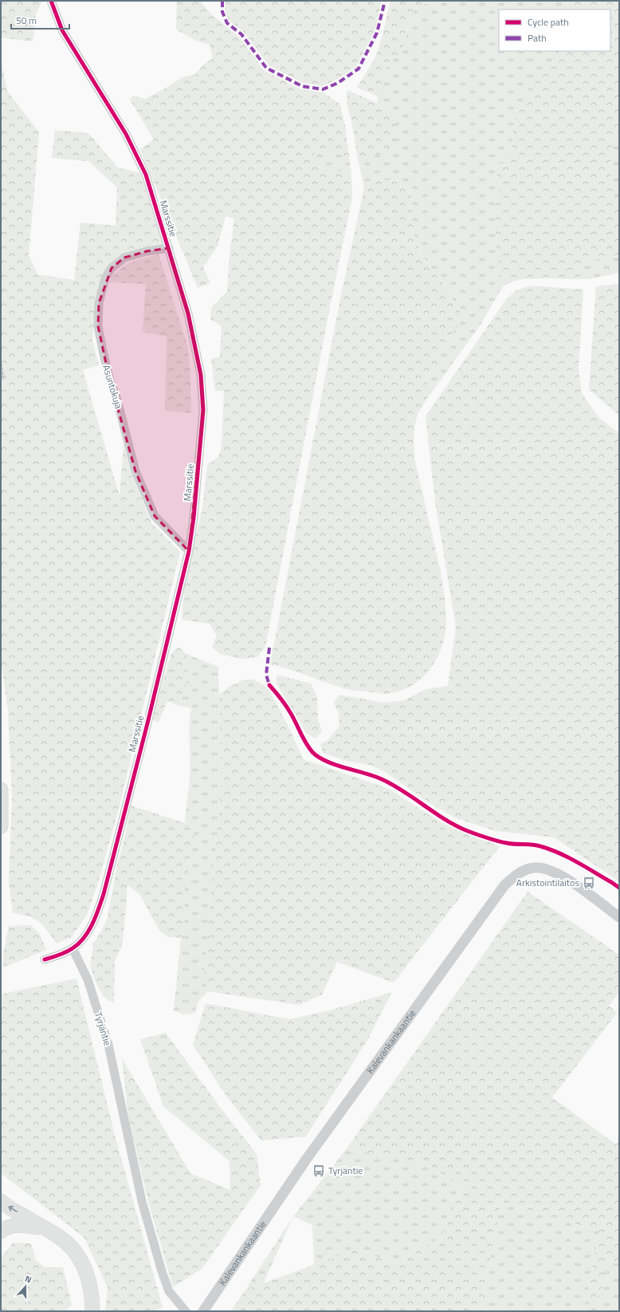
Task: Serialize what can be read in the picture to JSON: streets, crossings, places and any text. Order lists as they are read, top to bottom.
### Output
{
  "streets": {
    "street": [
      "Marssitie",
      "Asuntokuja",
      "Tyrjäntie",
      "Kalevankankaantie"
    ]
  },
  "crossings": [
    ["Marssitie", "Asuntokuja"],
    ["Marssitie", "Tyrjäntie"]
  ],
  "places": {
    "bus stop": ["Arkistointilaitos", "Tyrjäntie"]
  },
  "legend": ["Cycle path", "Path"],
  "scale_bar": "50 m",
  "north": "top"
}
